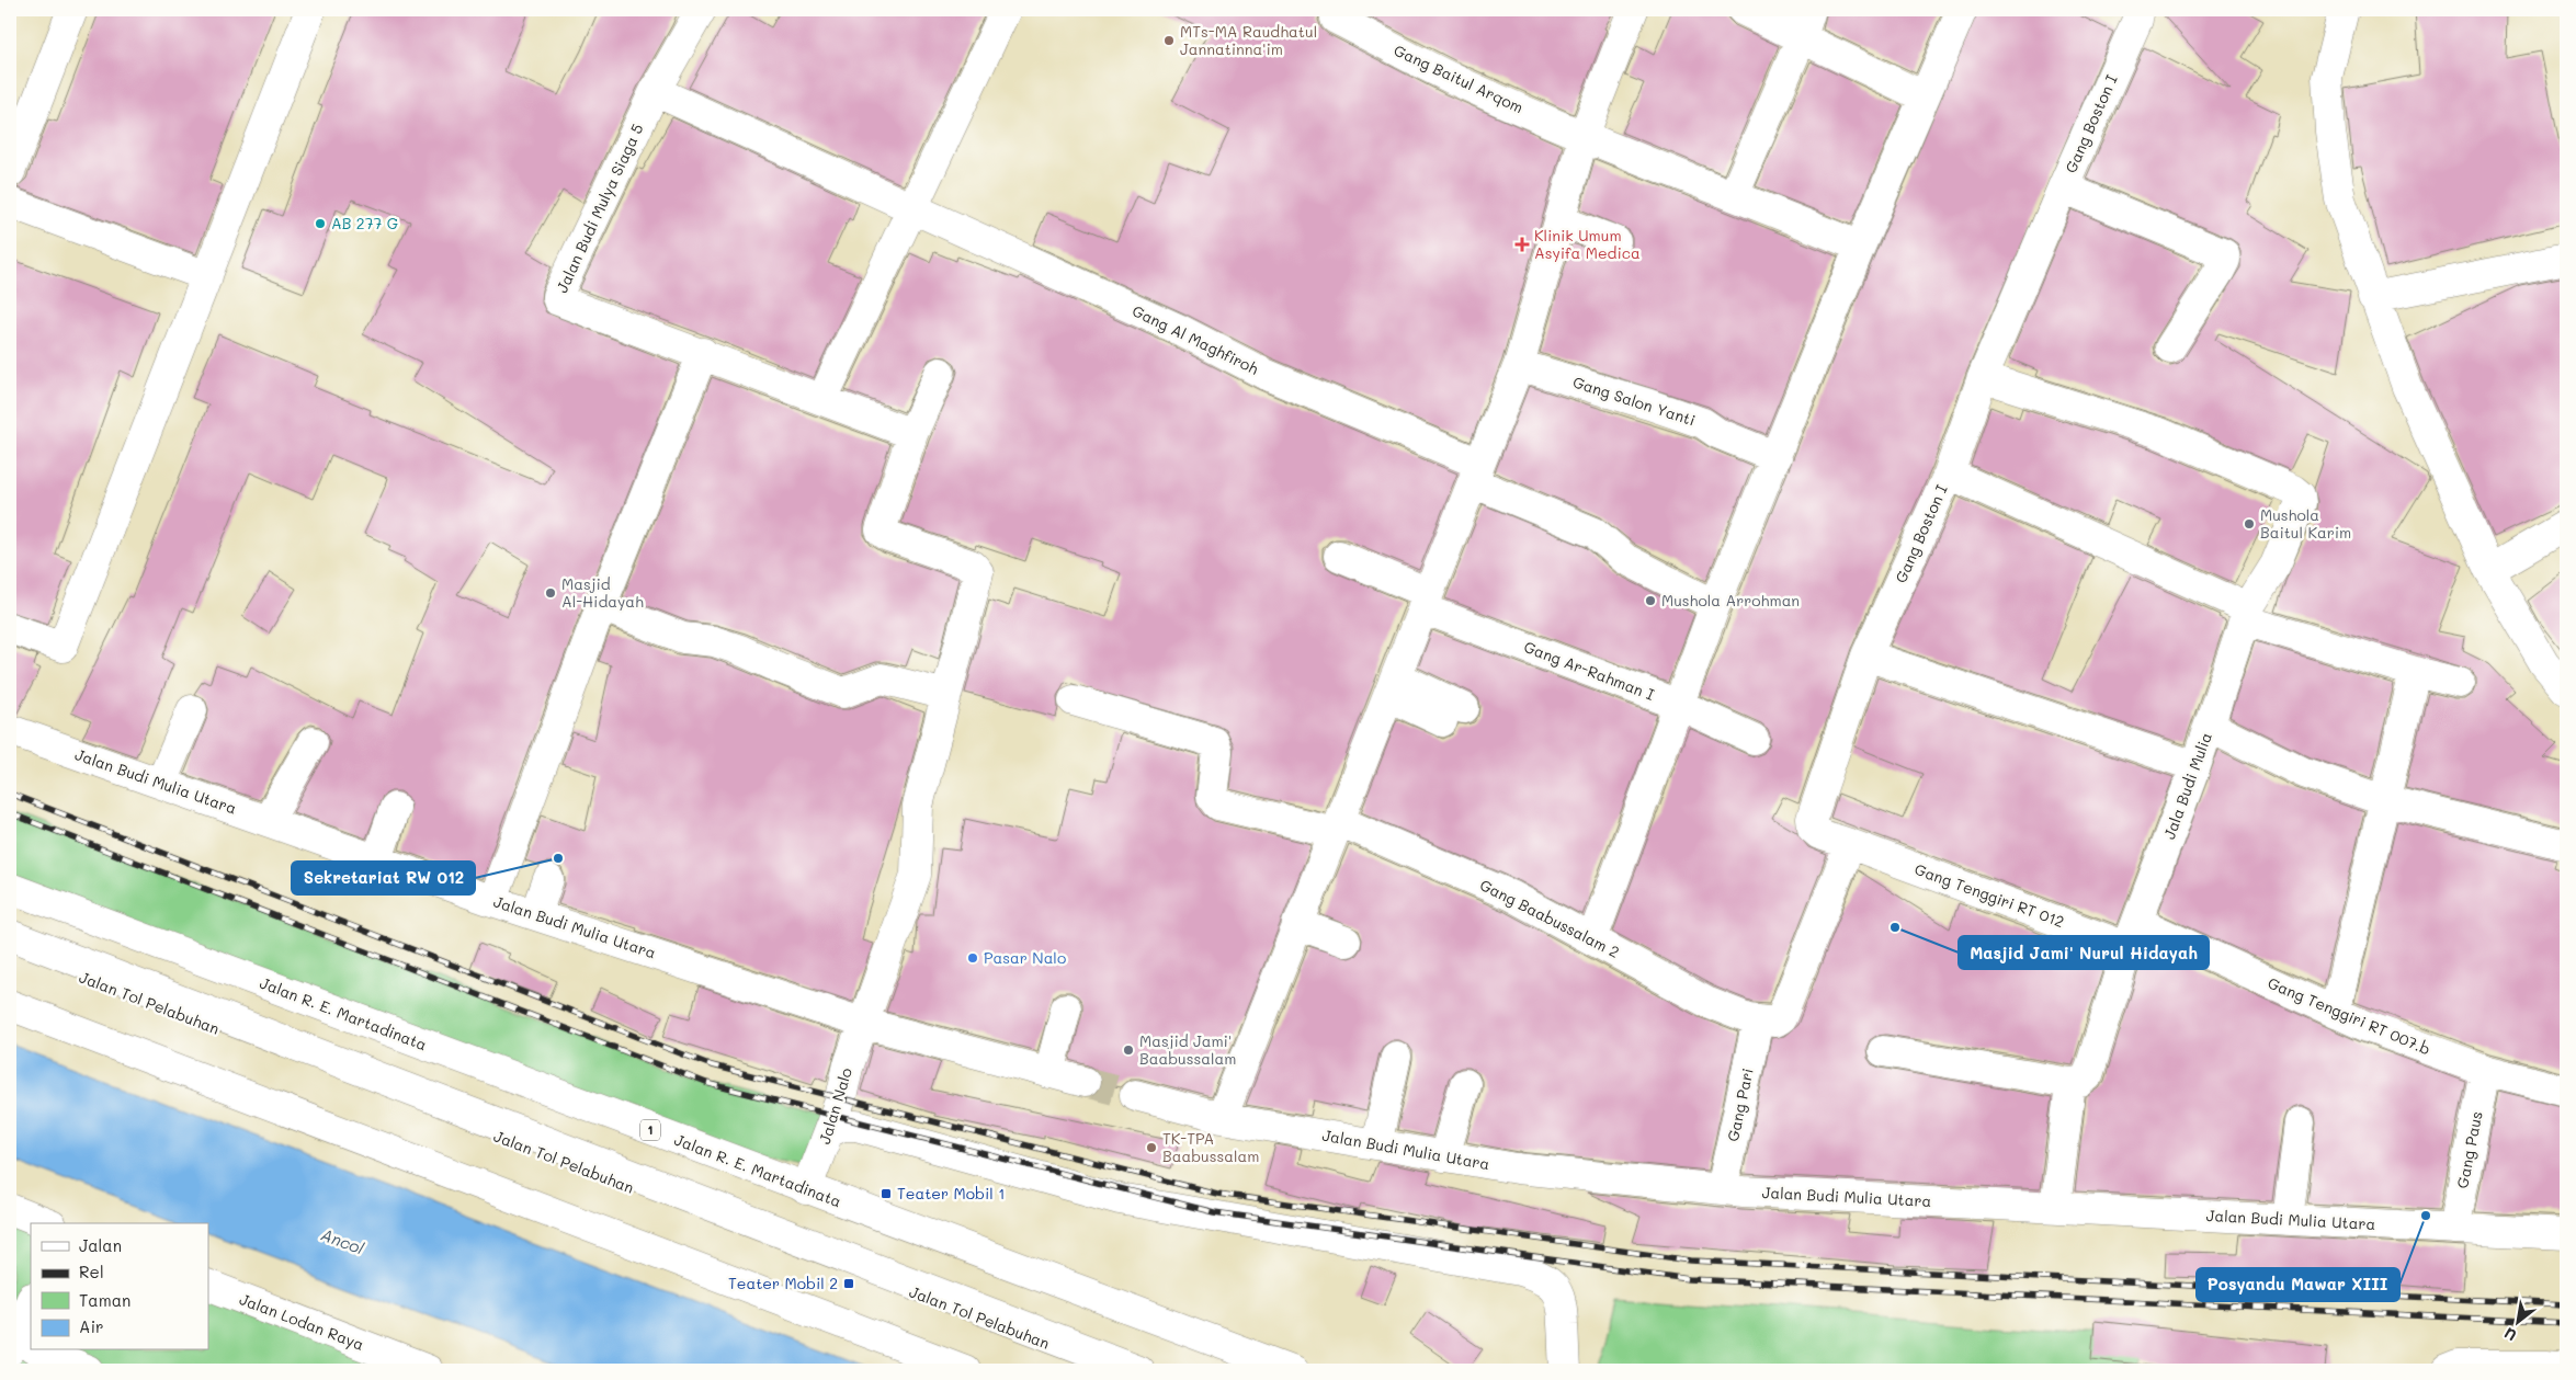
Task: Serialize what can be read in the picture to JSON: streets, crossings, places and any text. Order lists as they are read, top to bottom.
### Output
{
  "streets": {
    "main road": [
      "Gang Baitul Arqom",
      "Gang Boston I",
      "Jalan Budi Mulya Siaga 5",
      "Gang Al Maghfiroh",
      "Gang Salon Yanti",
      "Gang Ar-Rahman I",
      "Jalan Budi Mulia Utara",
      "Jala Budi Mulia",
      "Gang Tenggiri RT 012",
      "Gang Baabussalam 2",
      "Jalan Tol Pelabuhan",
      "Jalan R. E. Martadinata",
      "Gang Tenggiri RT 007.b",
      "Gang Pari",
      "Jalan Nalo",
      "1",
      "Gang Paus",
      "Jalan Lodan Raya"
    ]
  },
  "crossings": [
    ["Gang Boston I", "Jala Budi Mulia"],
    ["Gang Boston I", "Gang Tenggiri RT 012"],
    ["Jalan Budi Mulya Siaga 5", "Gang Al Maghfiroh"],
    ["Jalan Budi Mulia Utara", "Gang Pari"],
    ["Jalan Budi Mulia Utara", "Jalan Nalo"],
    ["Jalan Budi Mulia Utara", "Gang Paus"],
    ["Jala Budi Mulia", "Gang Tenggiri RT 012"],
    ["Jala Budi Mulia", "Gang Tenggiri RT 007.b"],
    ["Gang Tenggiri RT 012", "Gang Tenggiri RT 007.b"],
    ["Gang Baabussalam 2", "Gang Pari"],
    ["Jalan R. E. Martadinata", "Jalan Nalo"],
    ["Gang Tenggiri RT 007.b", "Gang Paus"]
  ],
  "water": ["Ancol"],
  "places": {
    "other": [
      "MTs-MA Raudhatul Jannatinna'im",
      "AB 277 G",
      "Mushola Baitul Karim",
      "Masjid Al-Hidayah",
      "Mushola Arrohman",
      "Sekretariat RW 012",
      "Masjid Jami' Nurul Hidayah",
      "Pasar Nalo",
      "Masjid Jami' Baabussalam",
      "TK-TPA Baabussalam",
      "Posyandu Mawar XIII"
    ],
    "health": ["Klinik Umum Asyifa Medica"],
    "transit": ["Teater Mobil 1", "Teater Mobil 2"]
  },
  "legend": [
    "Jalan",
    "Rel",
    "Taman",
    "Air"
  ],
  "north": "bottom left"
}
